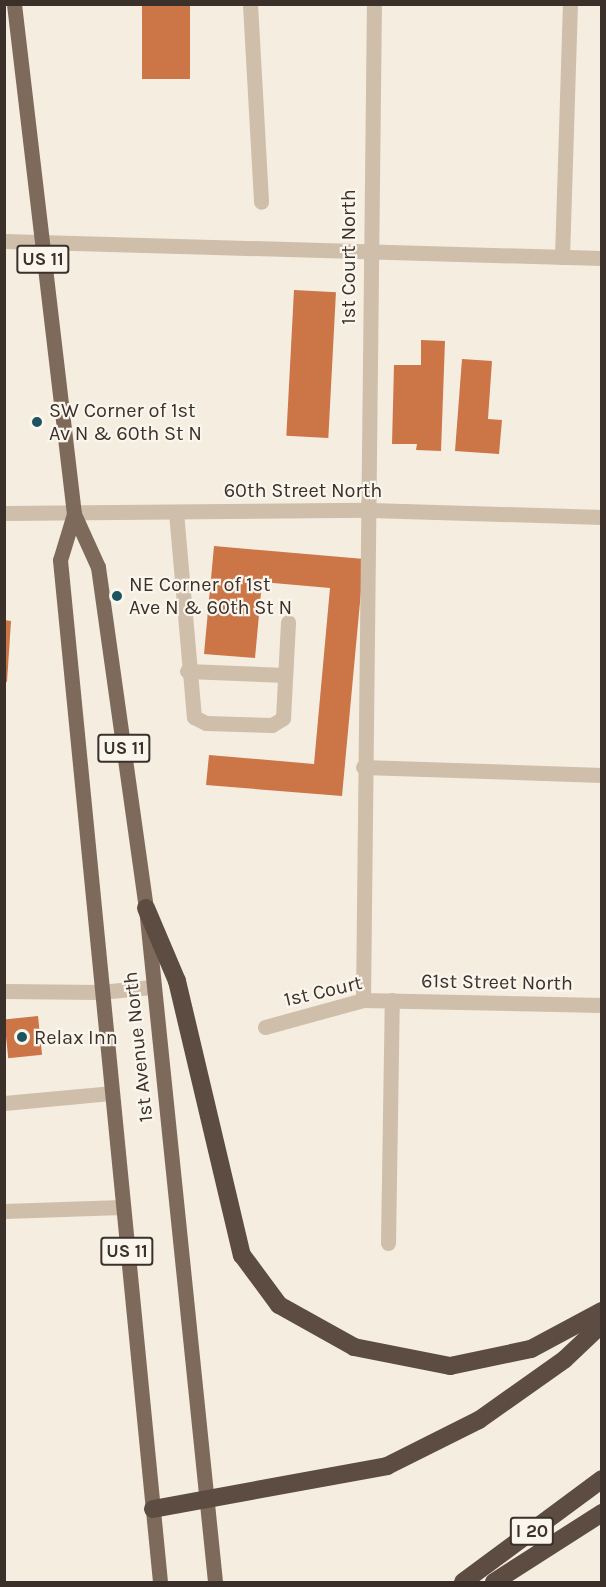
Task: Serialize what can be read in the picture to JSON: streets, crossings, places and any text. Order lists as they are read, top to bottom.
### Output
{
  "streets": {
    "highway": ["I 20"],
    "main road": ["US 11", "1st Avenue North"],
    "street": [
      "1st Court North",
      "60th Street North",
      "61st Street North",
      "1st Court"
    ]
  },
  "crossings": [
    ["1st Court North", "60th Street North"],
    ["1st Court North", "1st Court"],
    ["60th Street North", "1st Avenue North"],
    ["61st Street North", "1st Court"]
  ],
  "places": ["SW Corner of 1st Av N & 60th St N", "NE Corner of 1st Ave N & 60th St N", "Relax Inn"]
}
